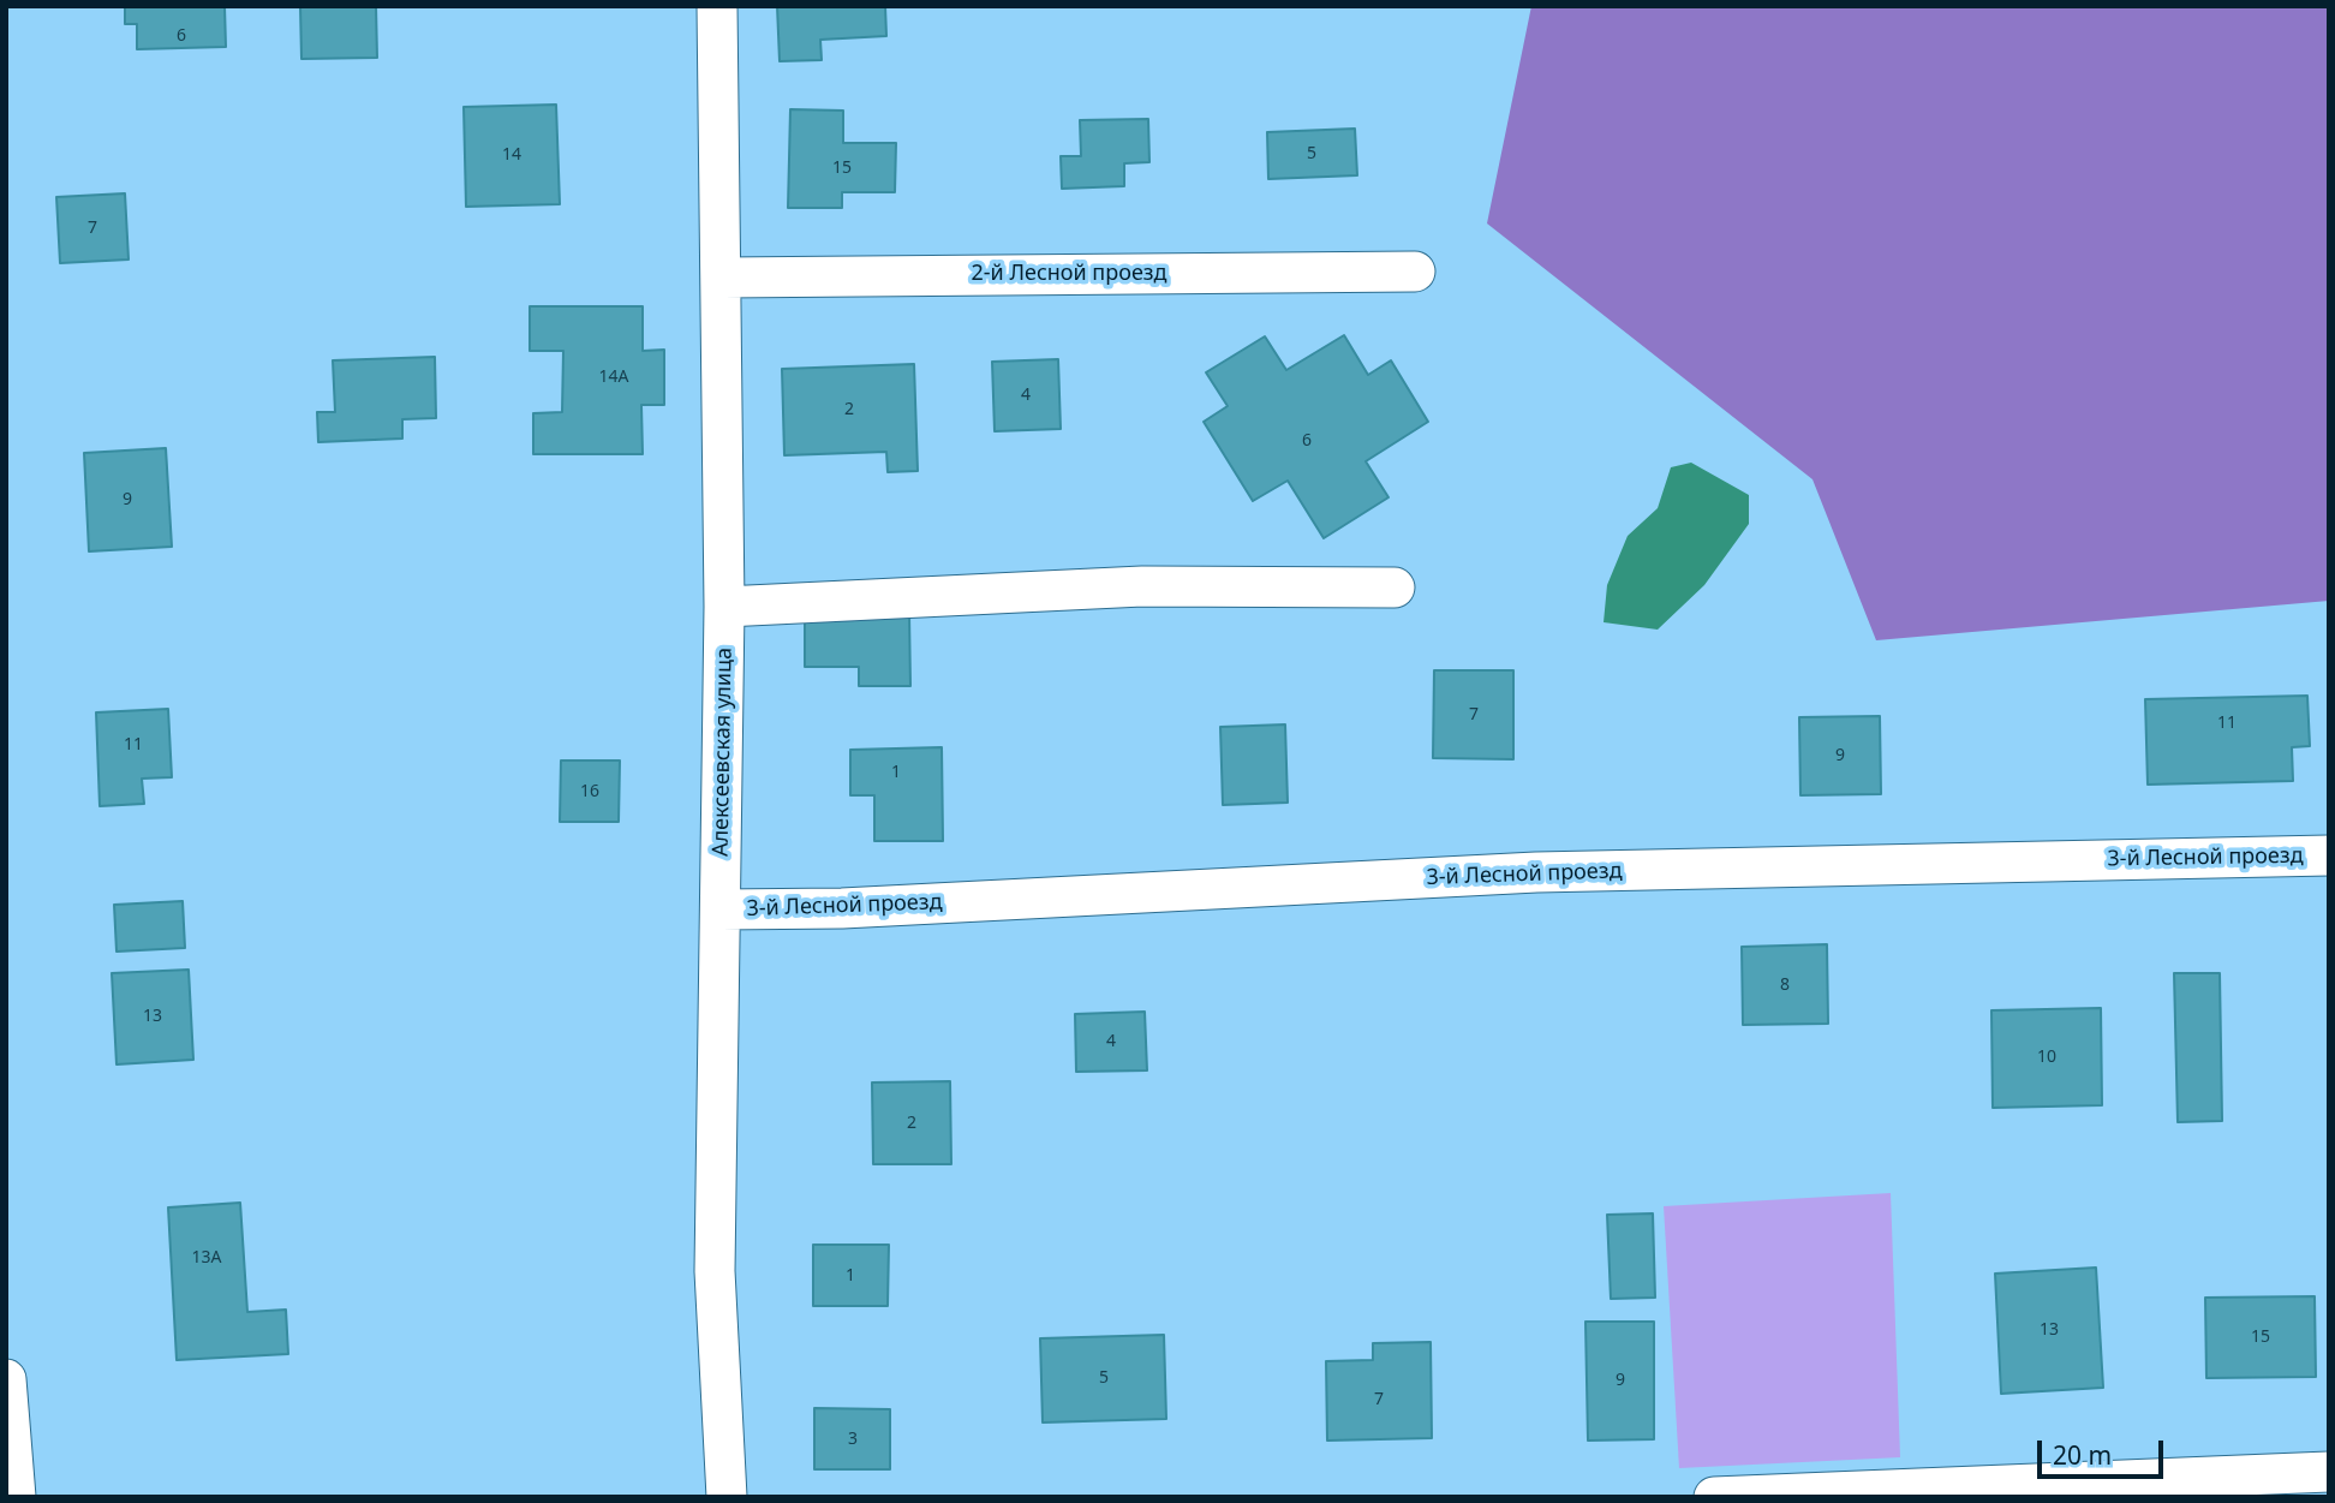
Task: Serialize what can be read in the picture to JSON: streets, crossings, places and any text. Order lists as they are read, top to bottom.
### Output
{
  "streets": {
    "street": ["2-й Лесной проезд", "Алексеевская улица", "3-й Лесной проезд"]
  },
  "crossings": [
    ["2-й Лесной проезд", "Алексеевская улица"],
    ["Алексеевская улица", "3-й Лесной проезд"]
  ],
  "house_numbers": [
    "6",
    "5",
    "14",
    "15",
    "7",
    "14А",
    "4",
    "2",
    "6",
    "9",
    "7",
    "11",
    "11",
    "9",
    "1",
    "16",
    "8",
    "13",
    "4",
    "10",
    "2",
    "13А",
    "1",
    "13",
    "15",
    "5",
    "9",
    "7",
    "3"
  ],
  "scale_bar": "20 m"
}
